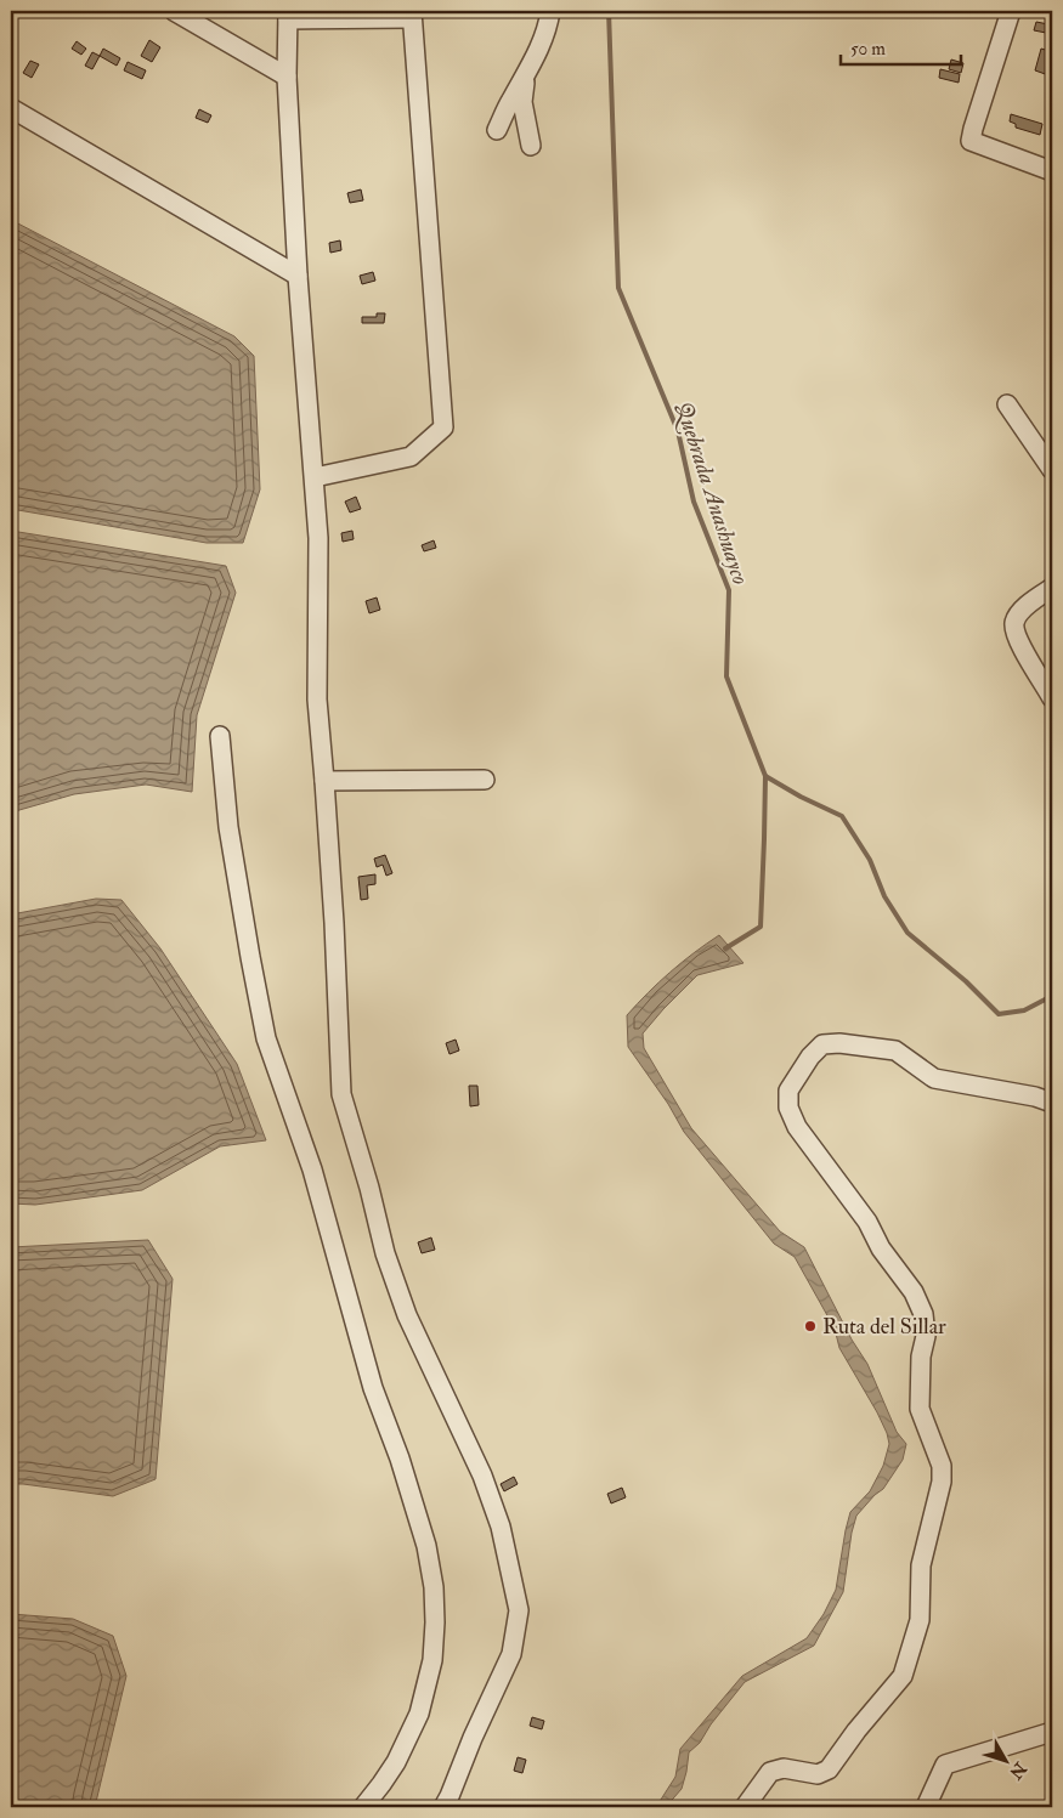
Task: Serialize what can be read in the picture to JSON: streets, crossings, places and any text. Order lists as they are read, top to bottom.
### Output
{
  "water": ["Quebrada Anashuayco"],
  "places": ["Ruta del Sillar"],
  "scale_bar": "50 m",
  "north": "bottom right"
}
